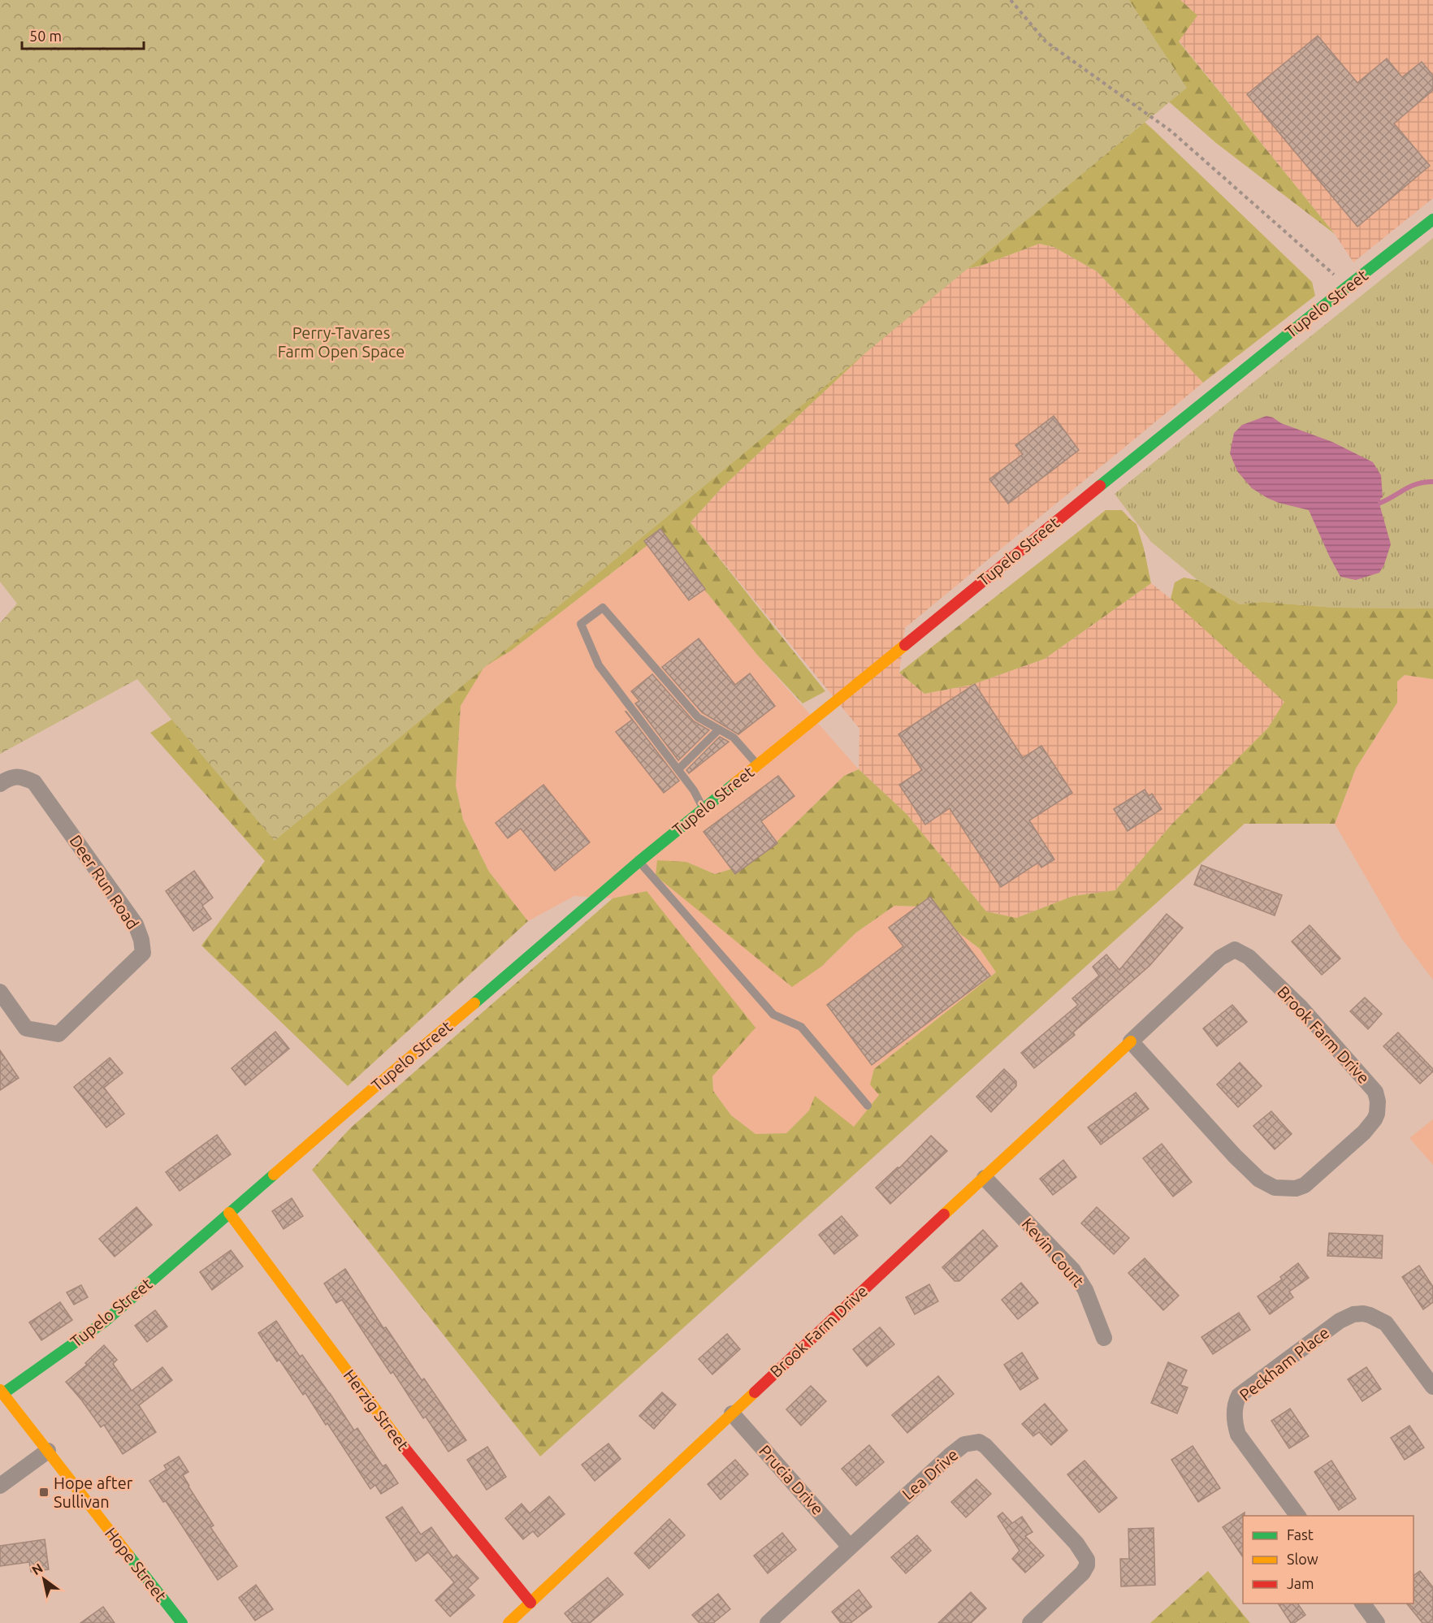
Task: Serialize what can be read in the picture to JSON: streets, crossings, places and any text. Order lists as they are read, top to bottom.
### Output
{
  "streets": {
    "main road": [
      "Tupelo Street",
      "Brook Farm Drive",
      "Herzig Street",
      "Hope Street"
    ],
    "street": [
      "Deer Run Road",
      "Kevin Court",
      "Peckham Place",
      "Lea Drive",
      "Prucia Drive"
    ]
  },
  "crossings": [
    ["Tupelo Street", "Herzig Street"],
    ["Tupelo Street", "Hope Street"],
    ["Brook Farm Drive", "Kevin Court"],
    ["Brook Farm Drive", "Herzig Street"],
    ["Brook Farm Drive", "Prucia Drive"],
    ["Lea Drive", "Prucia Drive"]
  ],
  "parks": ["Perry-Tavares Farm Open Space"],
  "places": {
    "transit": ["Hope after Sullivan"]
  },
  "legend": ["Fast", "Slow", "Jam"],
  "scale_bar": "50 m",
  "north": "top left"
}
